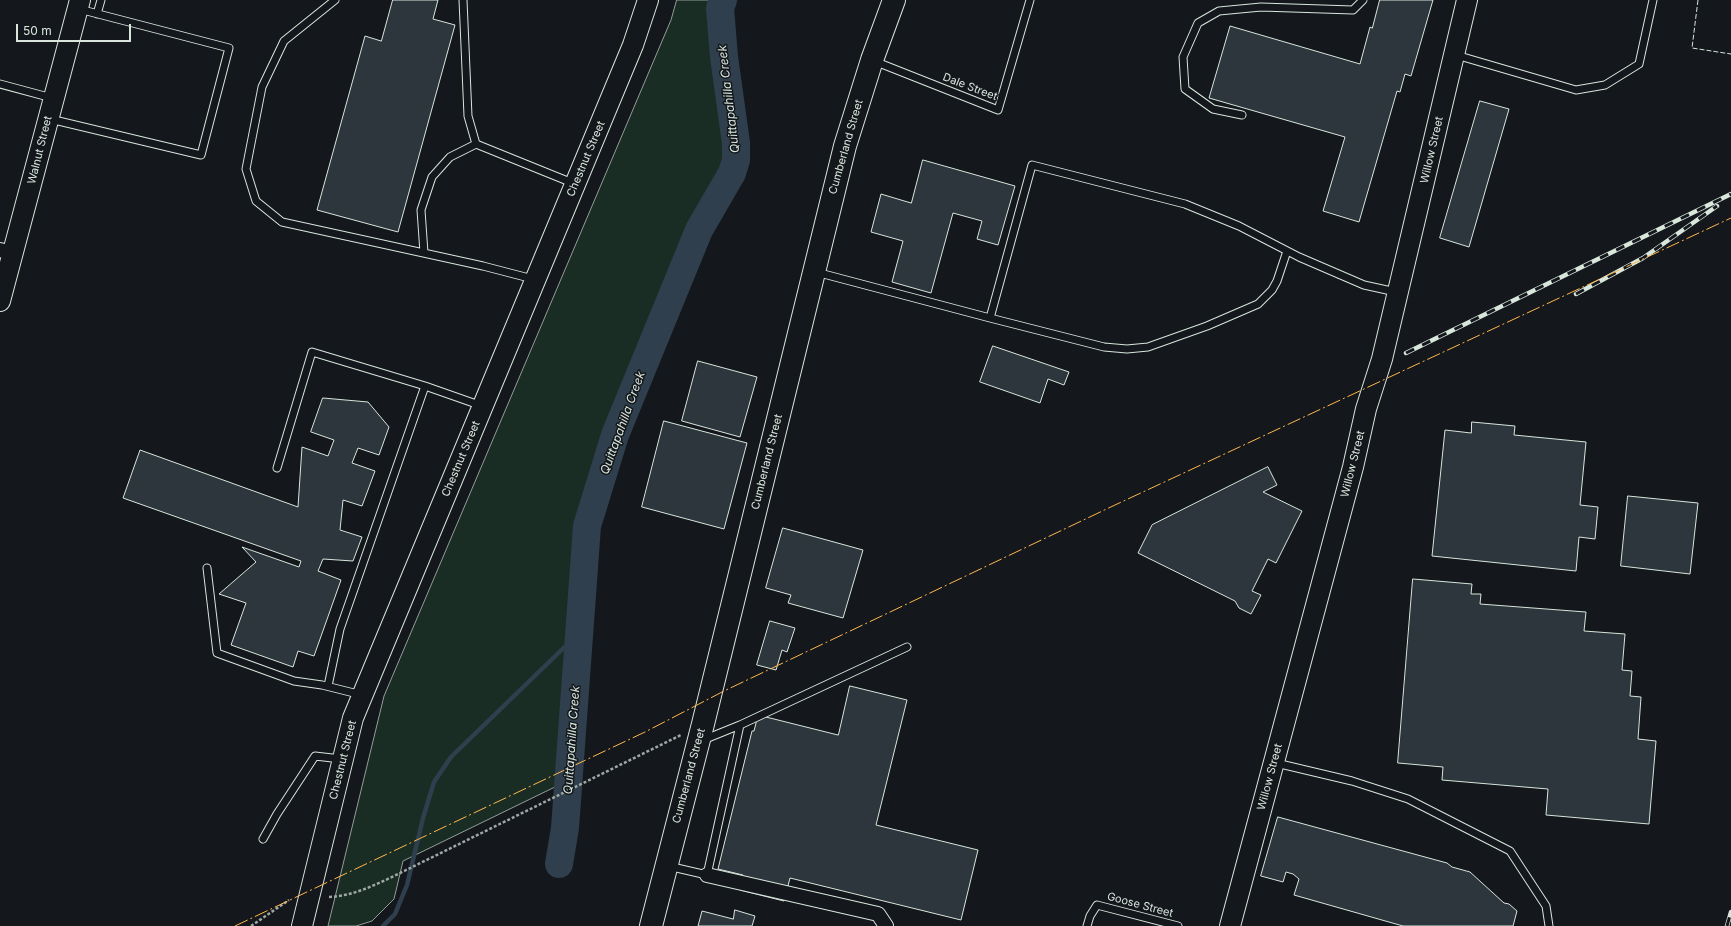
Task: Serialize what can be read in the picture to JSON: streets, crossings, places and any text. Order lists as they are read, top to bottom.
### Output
{
  "streets": {
    "highway": ["Cumberland Street"],
    "street": ["Walnut Street", "Willow Street", "Chestnut Street"],
    "lane": ["Dale Street", "Goose Street"]
  },
  "crossings": [
    ["Dale Street", "Cumberland Street"]
  ],
  "water": ["Quittapahilla Creek"],
  "scale_bar": "50 m"
}
